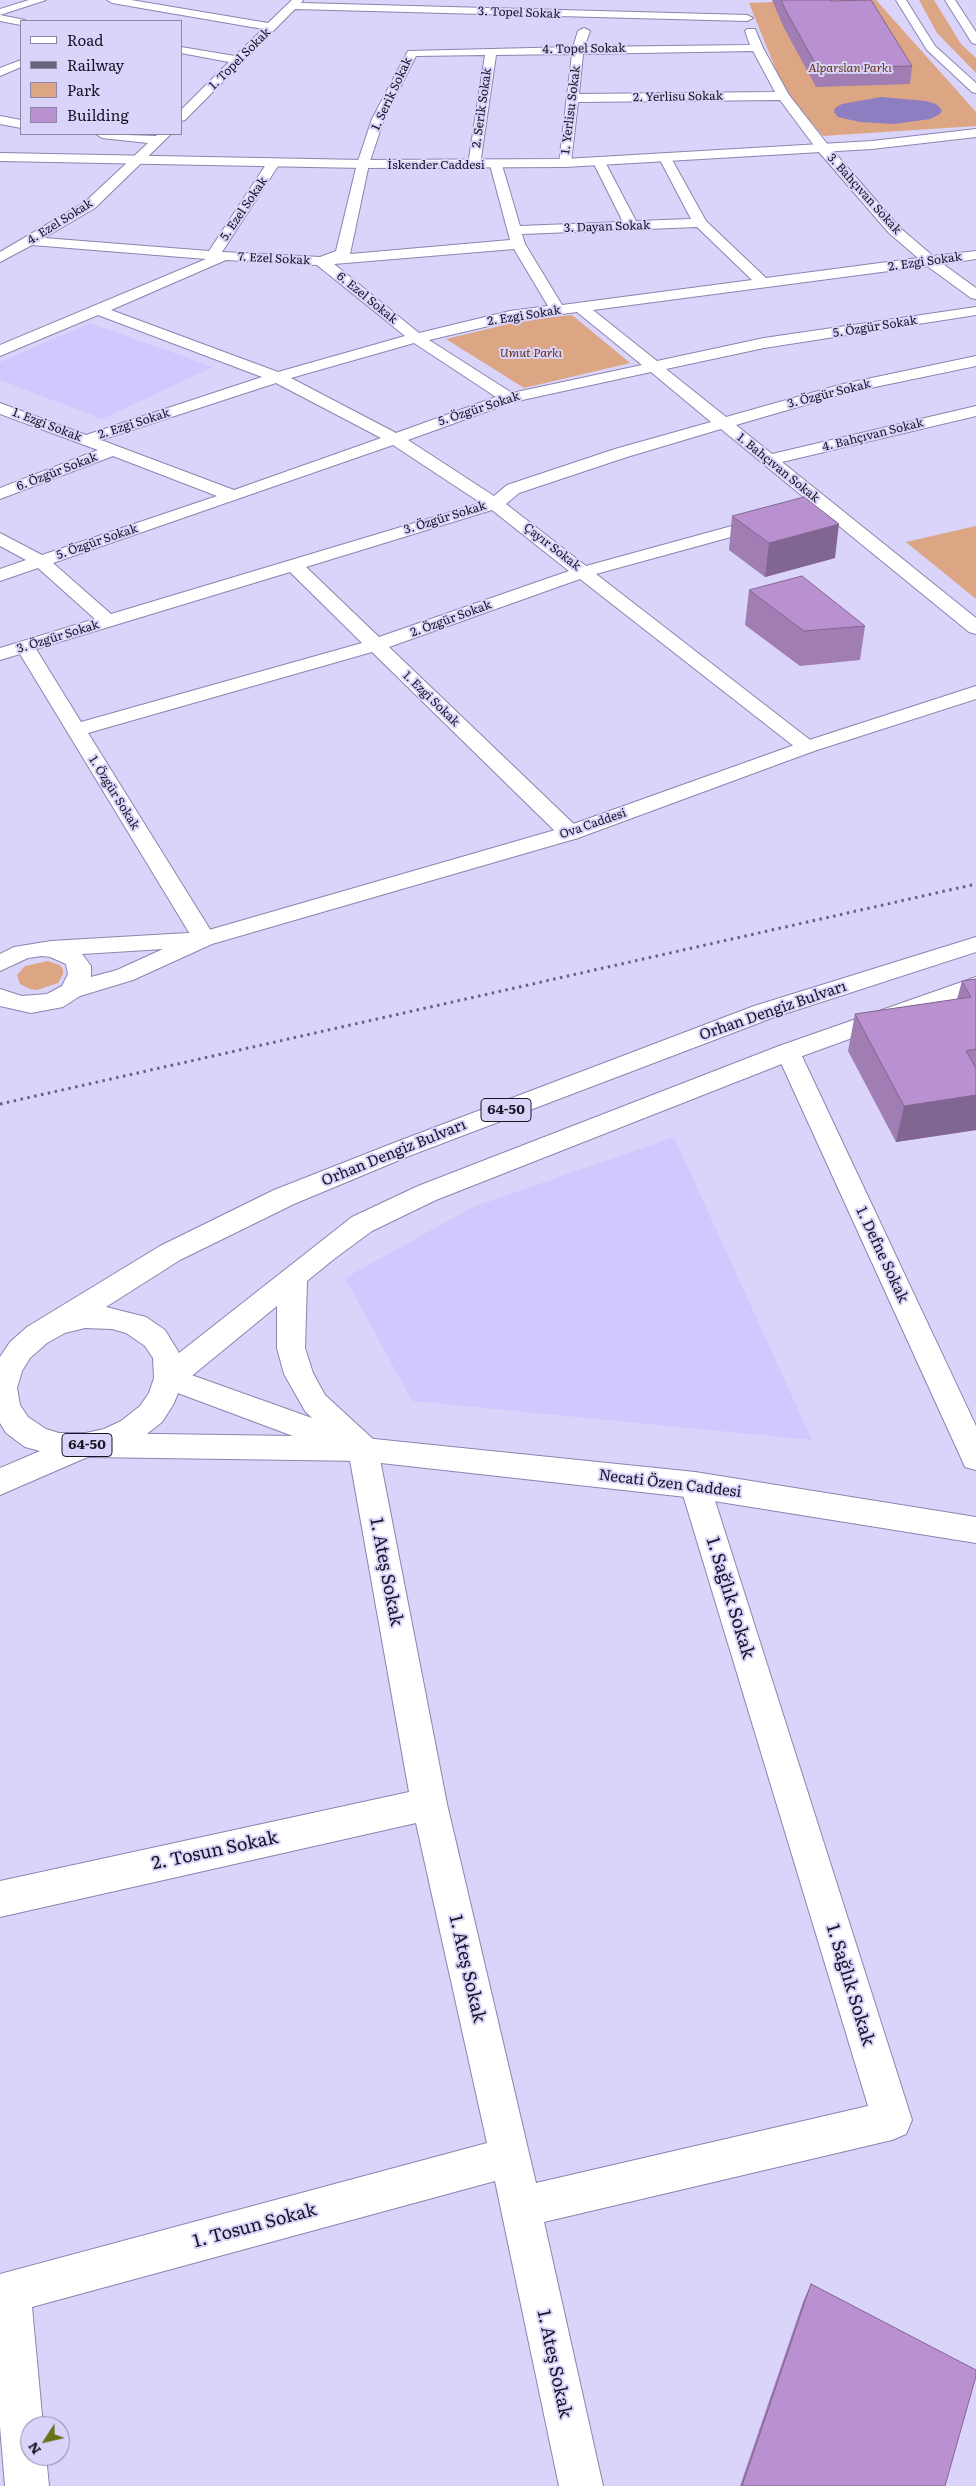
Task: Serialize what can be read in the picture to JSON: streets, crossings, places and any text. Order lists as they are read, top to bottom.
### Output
{
  "streets": {
    "street": [
      "3. Topel Sokak",
      "4. Topel Sokak",
      "1. Topel Sokak",
      "1. Serik Sokak",
      "2. Yerlisu Sokak",
      "2. Serik Sokak",
      "1. Yerlisu Sokak",
      "İskender Caddesi",
      "3. Bahçıvan Sokak",
      "5. Ezel Sokak",
      "4. Ezel Sokak",
      "3. Dayan Sokak",
      "7. Ezel Sokak",
      "2. Ezgi Sokak",
      "6. Ezel Sokak",
      "5. Özgür Sokak",
      "3. Özgür Sokak",
      "1. Ezgi Sokak",
      "4. Bahçıvan Sokak",
      "1. Bahçıvan Sokak",
      "6. Özgür Sokak",
      "Çayır Sokak",
      "2. Özgür Sokak",
      "1. Özgür Sokak",
      "Ova Caddesi",
      "Orhan Dengiz Bulvarı",
      "64-50",
      "1. Defne Sokak",
      "Necati Özen Caddesi",
      "1. Ateş Sokak",
      "1. Sağlık Sokak",
      "2. Tosun Sokak",
      "1. Tosun Sokak"
    ]
  },
  "crossings": [
    ["3. Topel Sokak", "1. Topel Sokak"],
    ["3. Topel Sokak", "1. Yerlisu Sokak"],
    ["3. Topel Sokak", "3. Bahçıvan Sokak"],
    ["4. Topel Sokak", "1. Serik Sokak"],
    ["4. Topel Sokak", "2. Serik Sokak"],
    ["4. Topel Sokak", "1. Yerlisu Sokak"],
    ["4. Topel Sokak", "3. Bahçıvan Sokak"],
    ["1. Serik Sokak", "İskender Caddesi"],
    ["1. Serik Sokak", "6. Ezel Sokak"],
    ["2. Yerlisu Sokak", "1. Yerlisu Sokak"],
    ["2. Yerlisu Sokak", "3. Bahçıvan Sokak"],
    ["2. Serik Sokak", "İskender Caddesi"],
    ["1. Yerlisu Sokak", "İskender Caddesi"],
    ["İskender Caddesi", "3. Bahçıvan Sokak"],
    ["İskender Caddesi", "5. Ezel Sokak"],
    ["İskender Caddesi", "4. Ezel Sokak"],
    ["İskender Caddesi", "6. Ezel Sokak"],
    ["3. Bahçıvan Sokak", "2. Ezgi Sokak"],
    ["5. Ezel Sokak", "7. Ezel Sokak"],
    ["4. Ezel Sokak", "7. Ezel Sokak"],
    ["7. Ezel Sokak", "6. Ezel Sokak"],
    ["2. Ezgi Sokak", "6. Ezel Sokak"],
    ["2. Ezgi Sokak", "1. Ezgi Sokak"],
    ["2. Ezgi Sokak", "1. Bahçıvan Sokak"],
    ["2. Ezgi Sokak", "Çayır Sokak"],
    ["6. Ezel Sokak", "5. Özgür Sokak"],
    ["5. Özgür Sokak", "1. Ezgi Sokak"],
    ["5. Özgür Sokak", "1. Bahçıvan Sokak"],
    ["5. Özgür Sokak", "Çayır Sokak"],
    ["3. Özgür Sokak", "1. Ezgi Sokak"],
    ["3. Özgür Sokak", "1. Bahçıvan Sokak"],
    ["3. Özgür Sokak", "Çayır Sokak"],
    ["3. Özgür Sokak", "1. Özgür Sokak"],
    ["1. Ezgi Sokak", "6. Özgür Sokak"],
    ["1. Ezgi Sokak", "2. Özgür Sokak"],
    ["1. Ezgi Sokak", "Ova Caddesi"],
    ["4. Bahçıvan Sokak", "1. Bahçıvan Sokak"],
    ["1. Bahçıvan Sokak", "2. Özgür Sokak"],
    ["Çayır Sokak", "2. Özgür Sokak"],
    ["Çayır Sokak", "Ova Caddesi"],
    ["2. Özgür Sokak", "1. Özgür Sokak"],
    ["1. Özgür Sokak", "Ova Caddesi"],
    ["Orhan Dengiz Bulvarı", "1. Defne Sokak"],
    ["Necati Özen Caddesi", "1. Ateş Sokak"],
    ["Necati Özen Caddesi", "1. Sağlık Sokak"],
    ["1. Ateş Sokak", "1. Sağlık Sokak"],
    ["1. Ateş Sokak", "2. Tosun Sokak"],
    ["1. Ateş Sokak", "1. Tosun Sokak"]
  ],
  "parks": ["Alparslan Parkı", "Umut Parkı"],
  "legend": [
    "Road",
    "Railway",
    "Park",
    "Building"
  ],
  "north": "bottom left"
}
